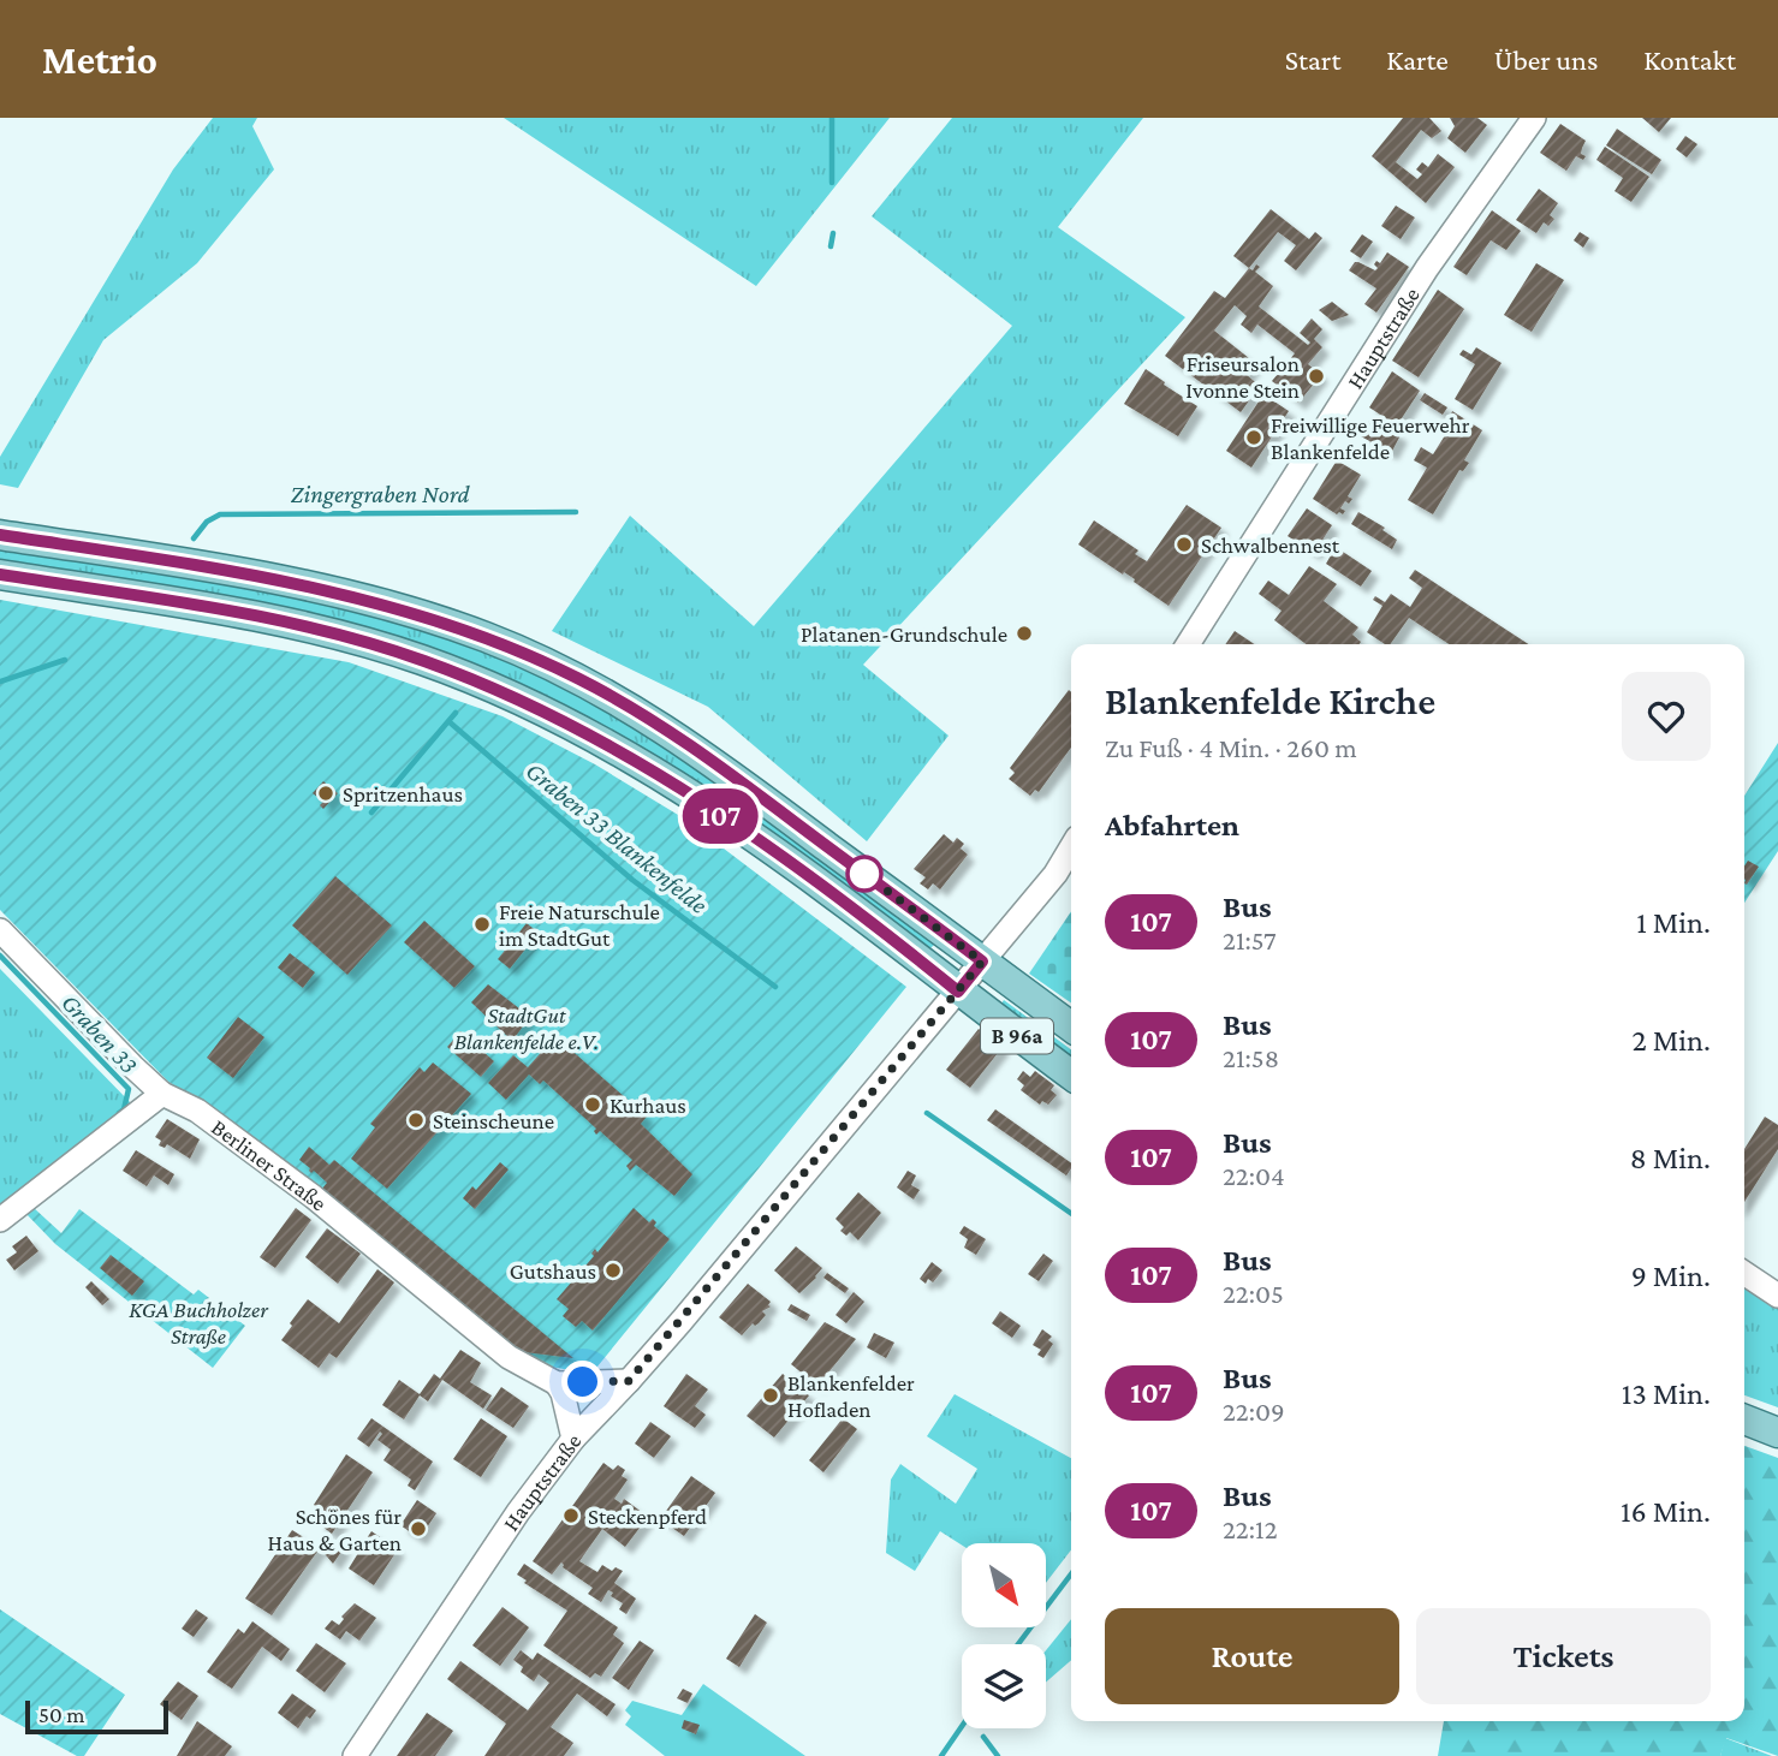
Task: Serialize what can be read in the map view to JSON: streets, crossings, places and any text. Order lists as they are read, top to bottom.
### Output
{
  "streets": {
    "main road": ["B 96a"],
    "street": ["Hauptstraße", "Berliner Straße"]
  },
  "crossings": [
    ["Hauptstraße", "B 96a"]
  ],
  "water": ["Zingergraben Nord", "Graben 33 Blankenfelde", "Graben 33"],
  "parks": ["StadtGut Blankenfelde e.V.", "KGA Buchholzer Straße"],
  "places": [
    "Friseursalon Ivonne Stein",
    "Freiwillige Feuerwehr Blankenfelde",
    "Schwalbennest",
    "Platanen-Grundschule",
    "Spritzenhaus",
    "Freie Naturschule im StadtGut",
    "Kurhaus",
    "Steinscheune",
    "Gutshaus",
    "Blankenfelder Hofladen",
    "Steckenpferd",
    "Schönes für Haus & Garten"
  ],
  "lines": ["bus line 107"],
  "scale_bar": "50 m",
  "north": "bottom right",
  "page": {
    "header": "Metrio",
    "nav": [
      "Start",
      "Karte",
      "Über uns",
      "Kontakt"
    ],
    "on_map": "107",
    "heading": [
      ["Blankenfelde Kirche", "Zu Fuß · 4 Min. · 260 m"],
      "Abfahrten"
    ],
    "list": [
      {
        "mark": "107",
        "name": "Bus",
        "note": "21:57",
        "value": "1 Min."
      },
      {
        "mark": "107",
        "name": "Bus",
        "note": "21:58",
        "value": "2 Min."
      },
      {
        "mark": "107",
        "name": "Bus",
        "note": "22:04",
        "value": "8 Min."
      },
      {
        "mark": "107",
        "name": "Bus",
        "note": "22:05",
        "value": "9 Min."
      },
      {
        "mark": "107",
        "name": "Bus",
        "note": "22:09",
        "value": "13 Min."
      },
      {
        "mark": "107",
        "name": "Bus",
        "note": "22:12",
        "value": "16 Min."
      }
    ],
    "buttons": ["Route", "Tickets"],
    "scale": "50 m"
  }
}
